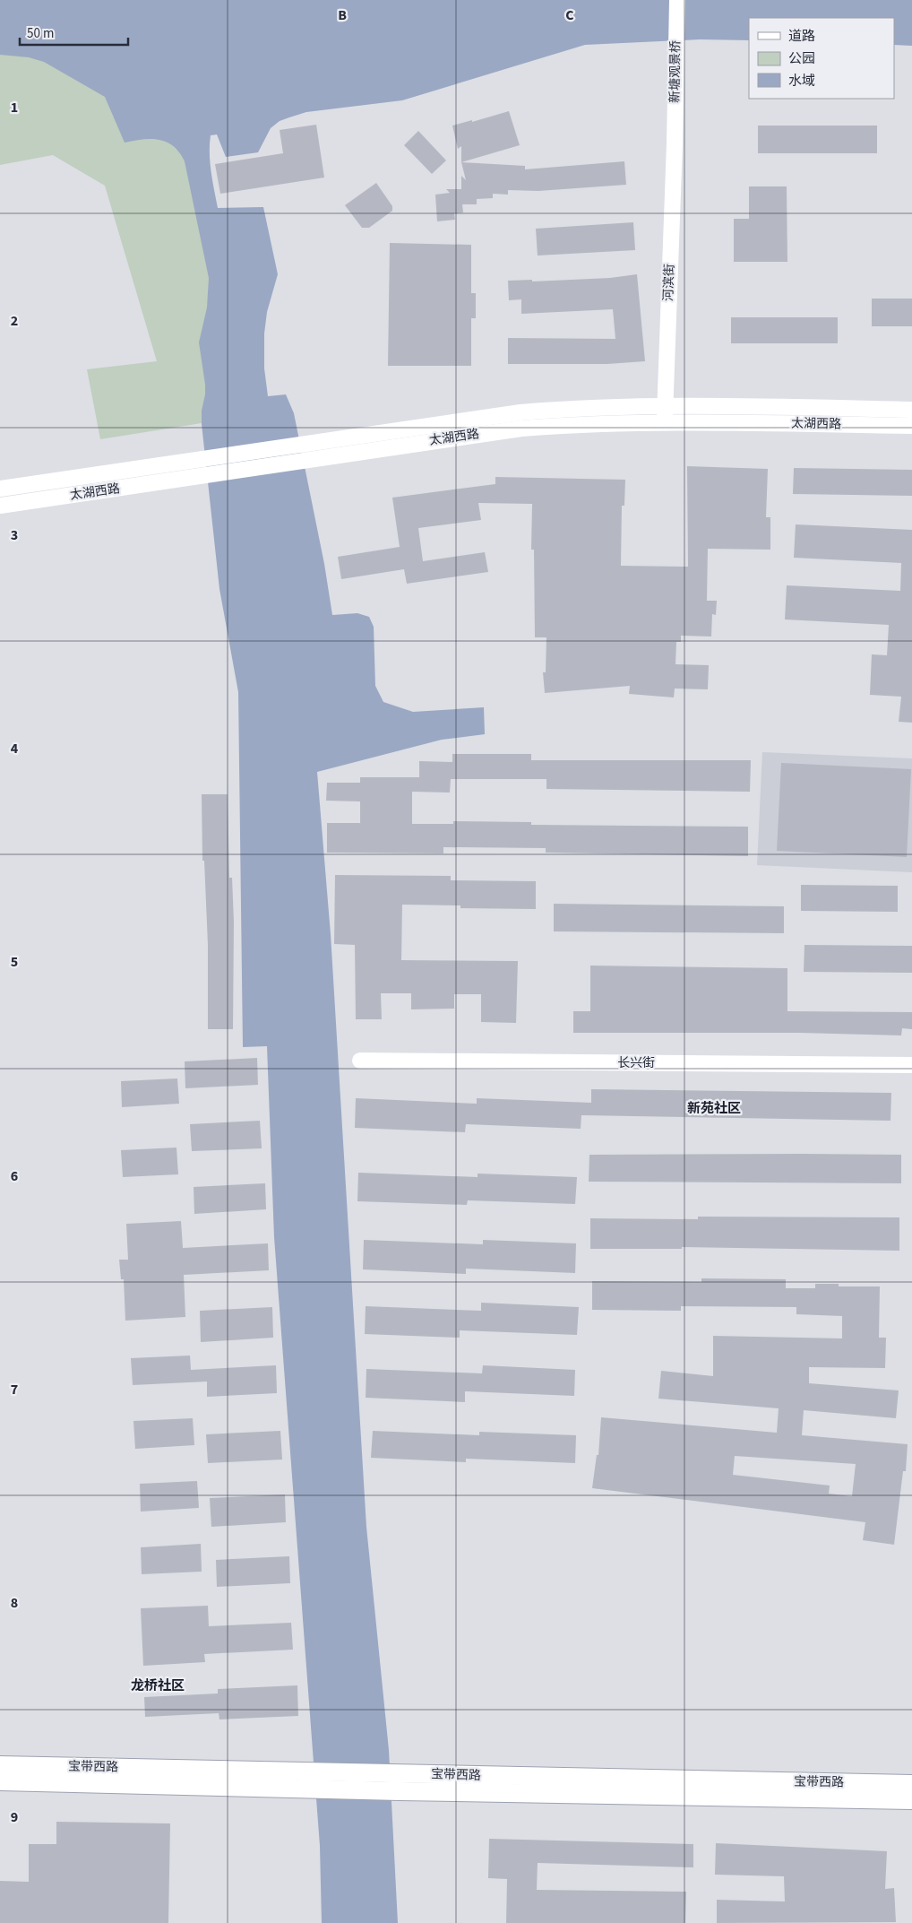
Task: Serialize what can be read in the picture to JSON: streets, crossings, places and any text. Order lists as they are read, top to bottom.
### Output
{
  "streets": {
    "main road": [
      "新塘观景桥",
      "河滨街",
      "太湖西路",
      "长兴街",
      "宝带西路"
    ]
  },
  "crossings": [
    ["新塘观景桥", "河滨街"],
    ["河滨街", "太湖西路"]
  ],
  "districts": ["新苑社区", "龙桥社区"],
  "legend": ["道路", "公园", "水域"],
  "scale_bar": "50 m",
  "grid": {
    "columns": ["B", "C"],
    "rows": [
      "1",
      "2",
      "3",
      "4",
      "5",
      "6",
      "7",
      "8",
      "9"
    ]
  }
}
